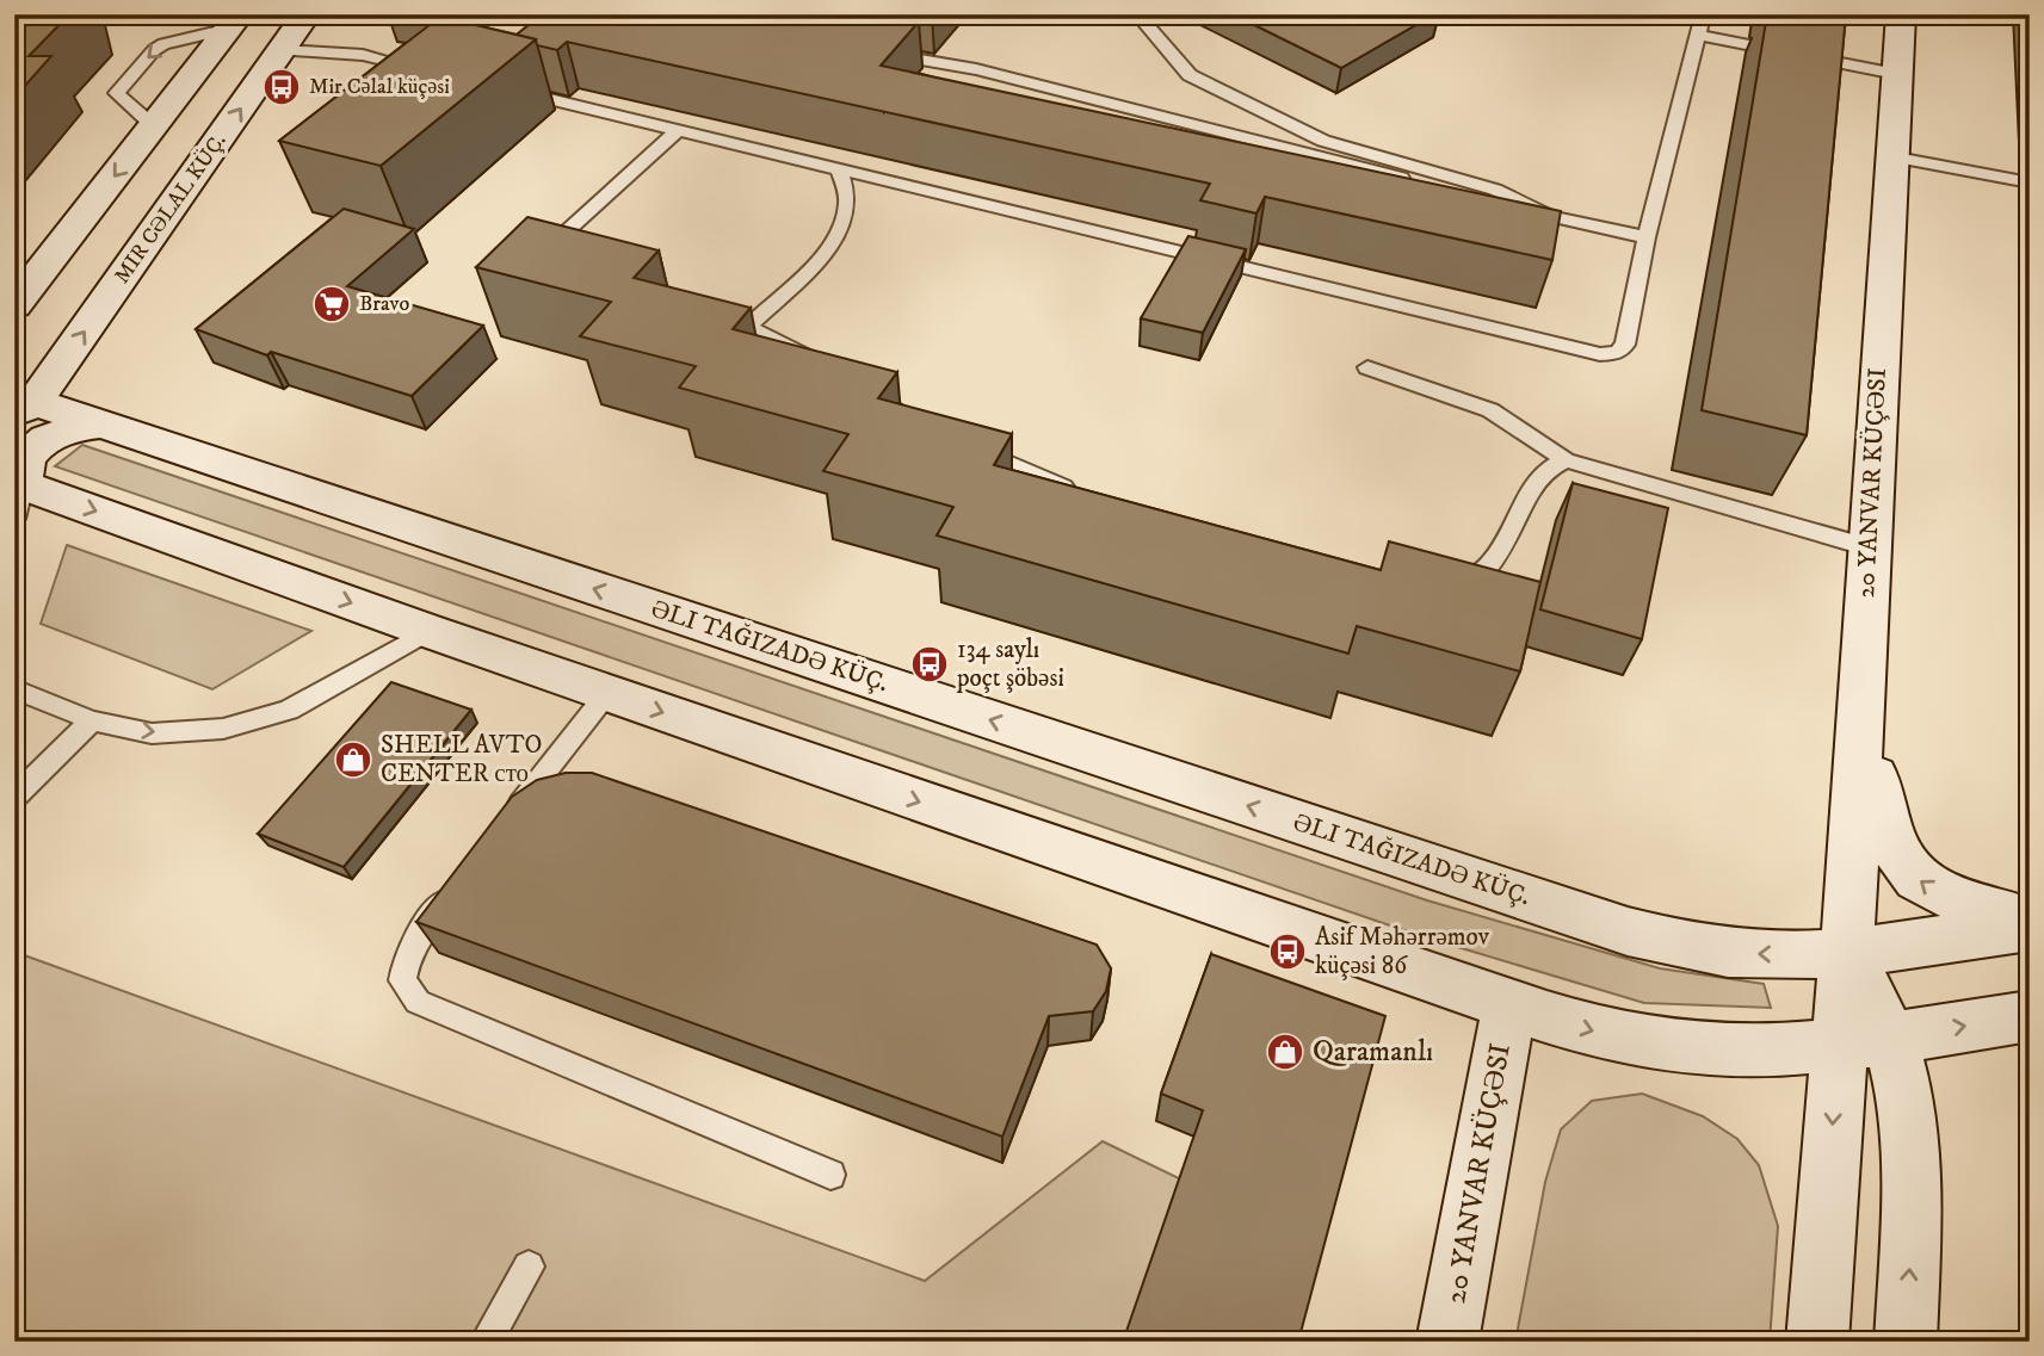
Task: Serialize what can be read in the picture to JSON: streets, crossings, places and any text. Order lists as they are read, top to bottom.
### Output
{
  "streets": {
    "main road": ["MIR CƏLAL KÜÇ.", "20 YANVAR KÜÇƏSI"]
  },
  "places": {
    "bus stop": ["Mir Cəlal küçəsi", "134 saylı poçt şöbəsi", "Asif Məhərrəmov küçəsi 86"],
    "supermarket": ["Bravo"],
    "shop": ["SHELL AVTO CENTER сто", "Qaramanlı"]
  }
}
